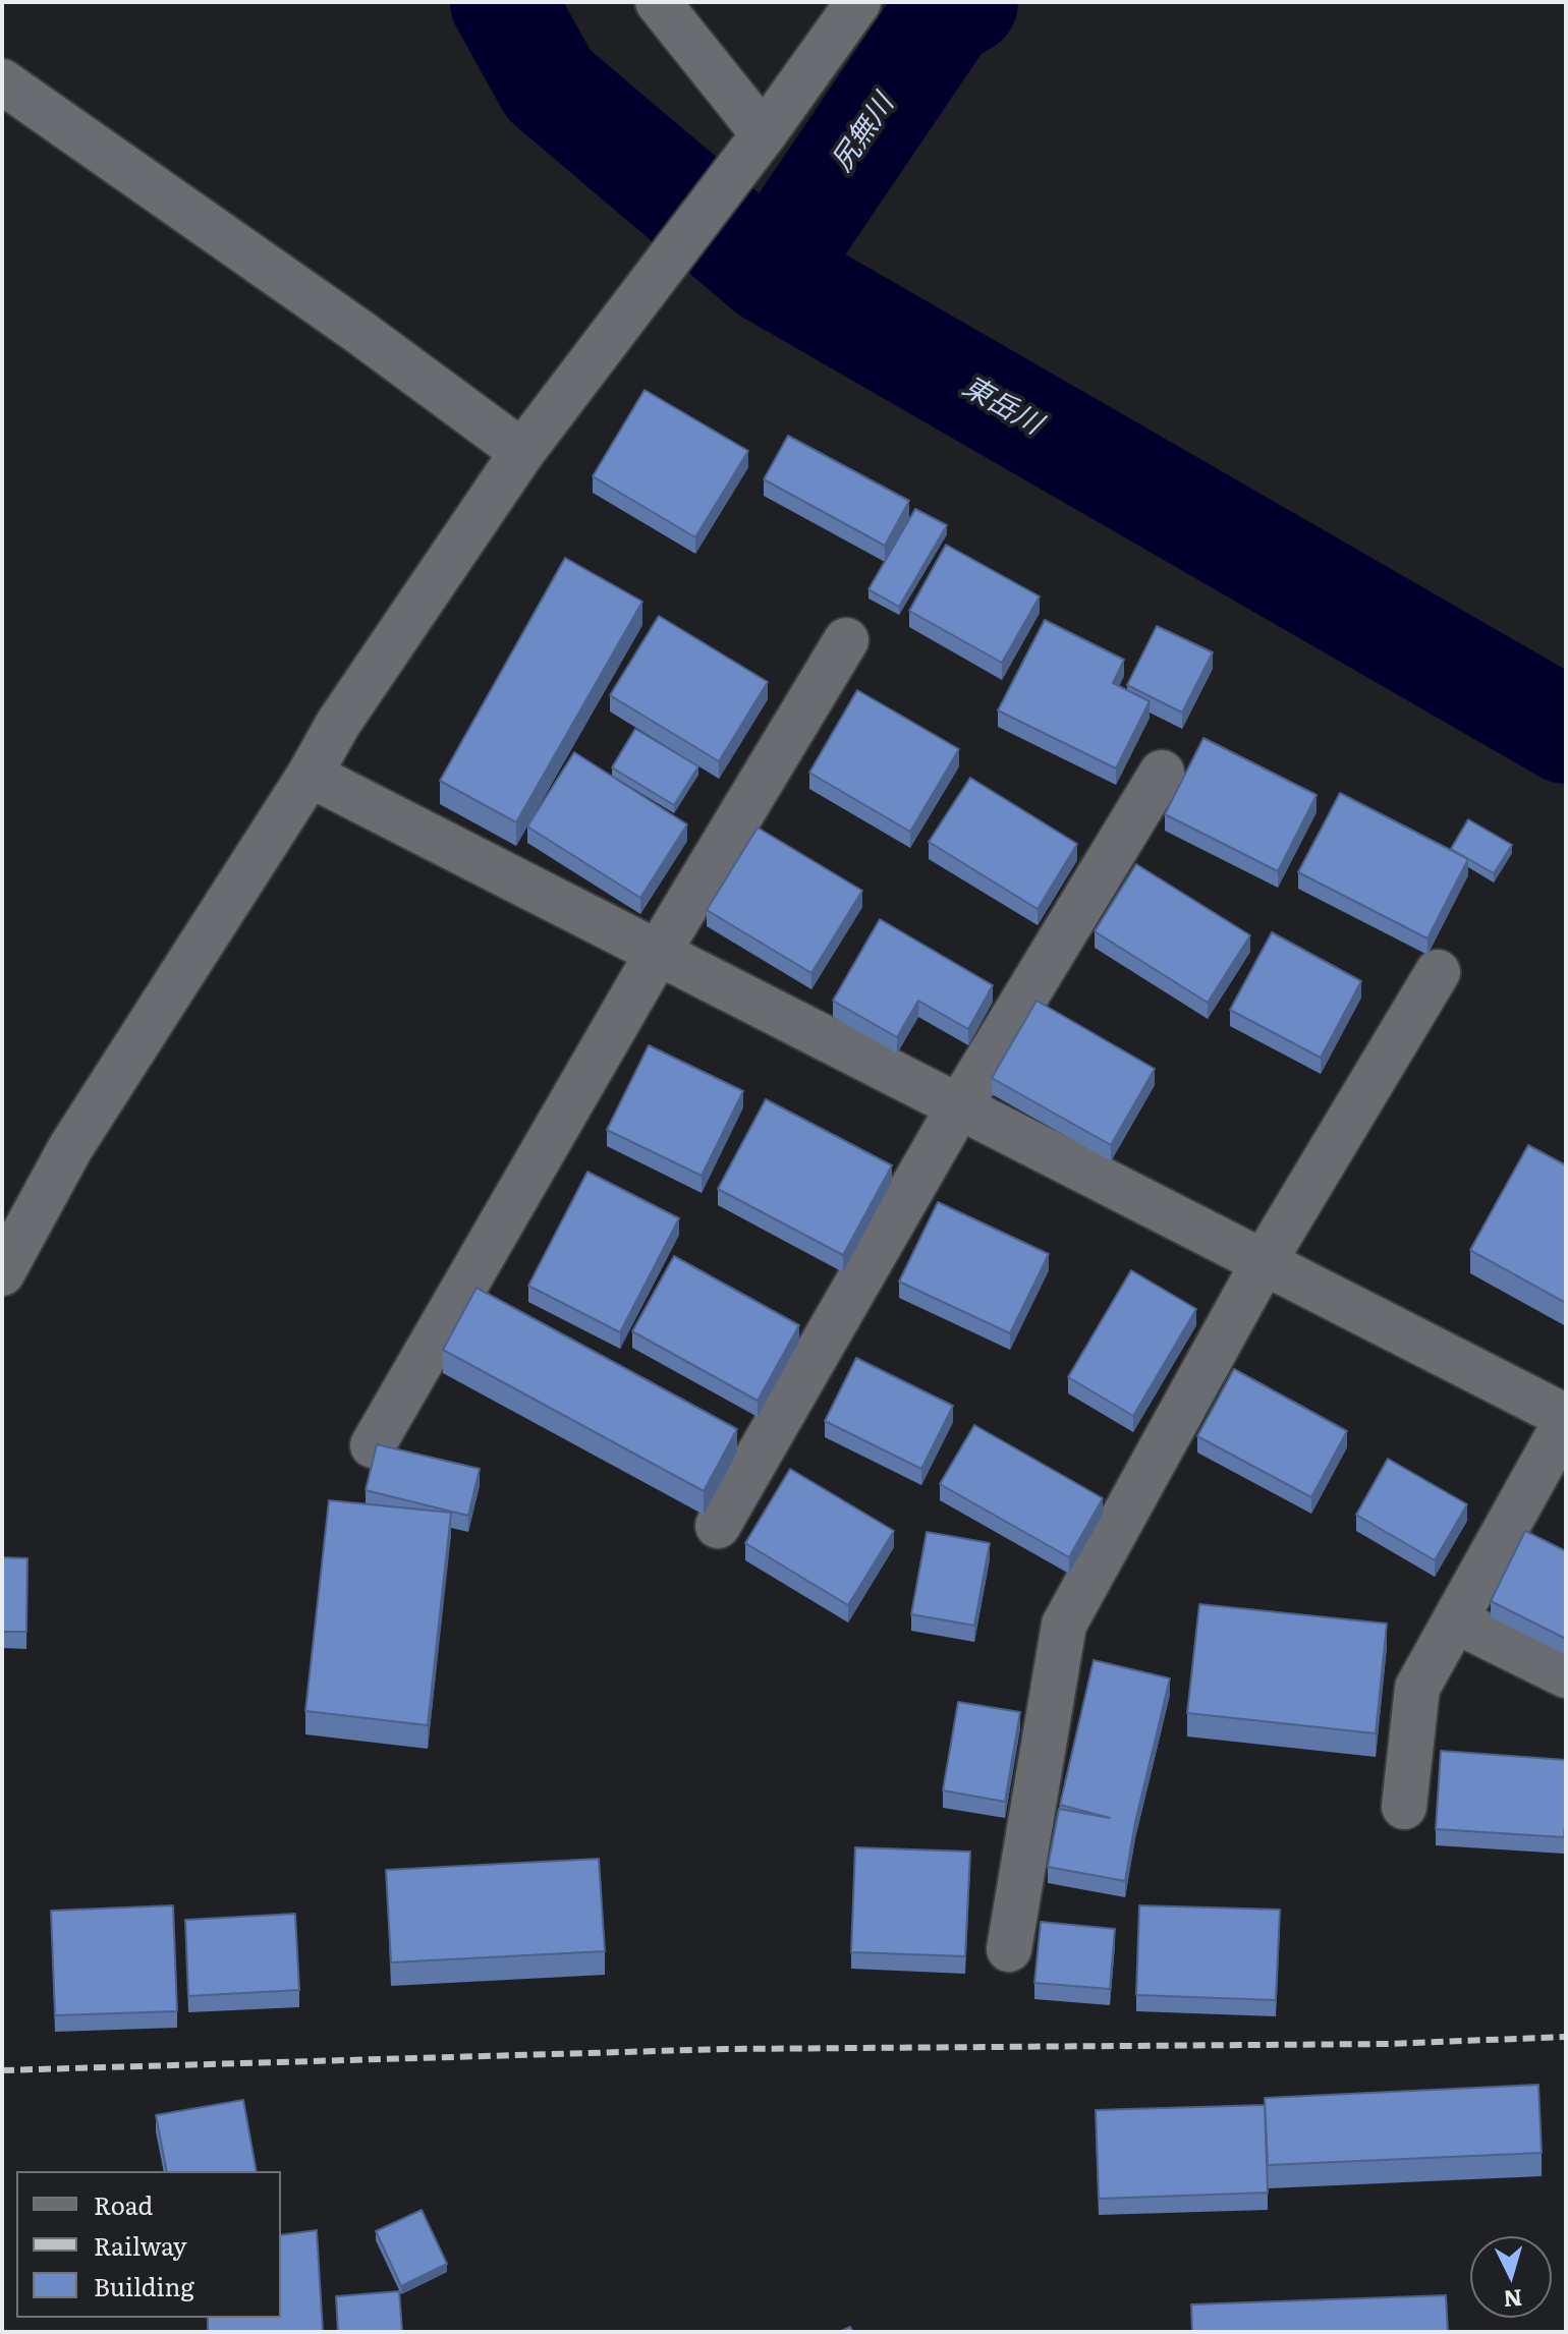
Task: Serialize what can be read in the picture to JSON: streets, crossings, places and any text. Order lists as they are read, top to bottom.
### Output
{
  "water": ["尻無川", "東岳川"],
  "legend": ["Road", "Railway", "Building"],
  "north": "bottom"
}
